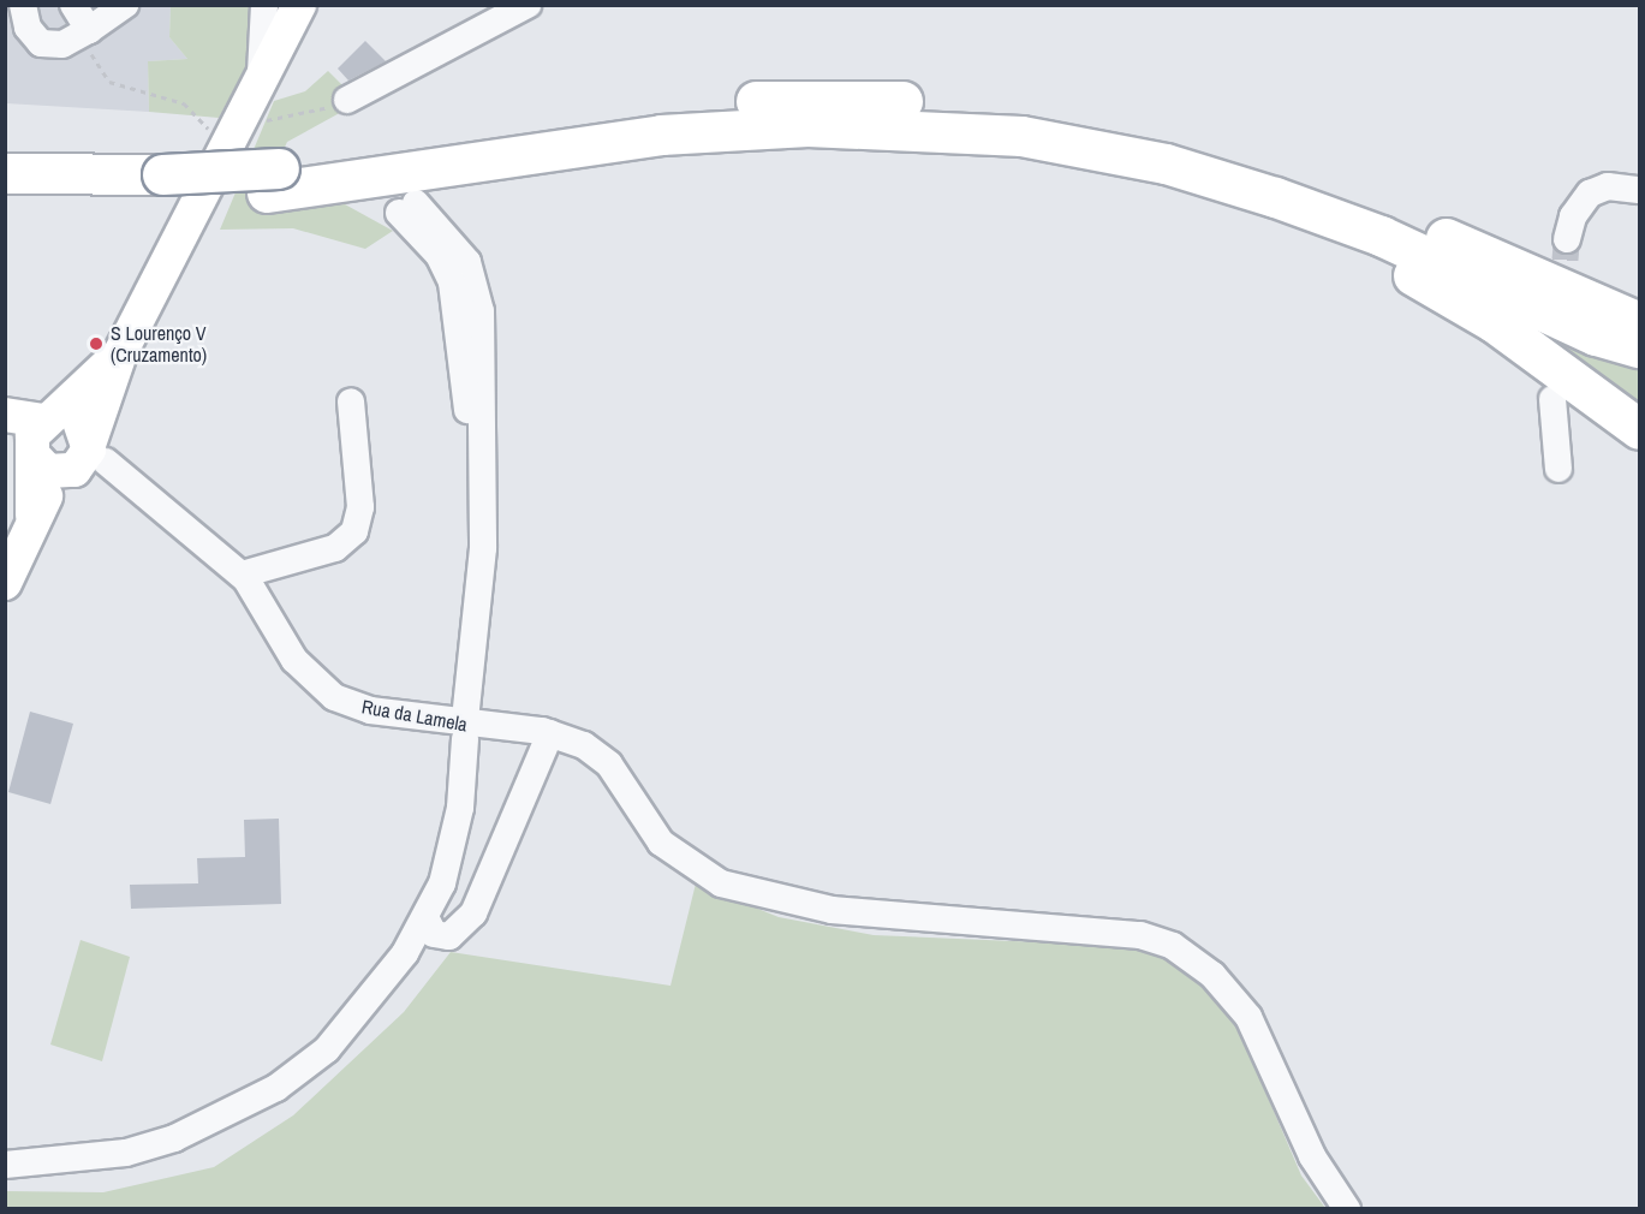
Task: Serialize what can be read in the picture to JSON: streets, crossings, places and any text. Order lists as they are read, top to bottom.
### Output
{
  "streets": {
    "street": ["Rua da Lamela"]
  },
  "places": ["S Lourenço V (Cruzamento)"]
}
